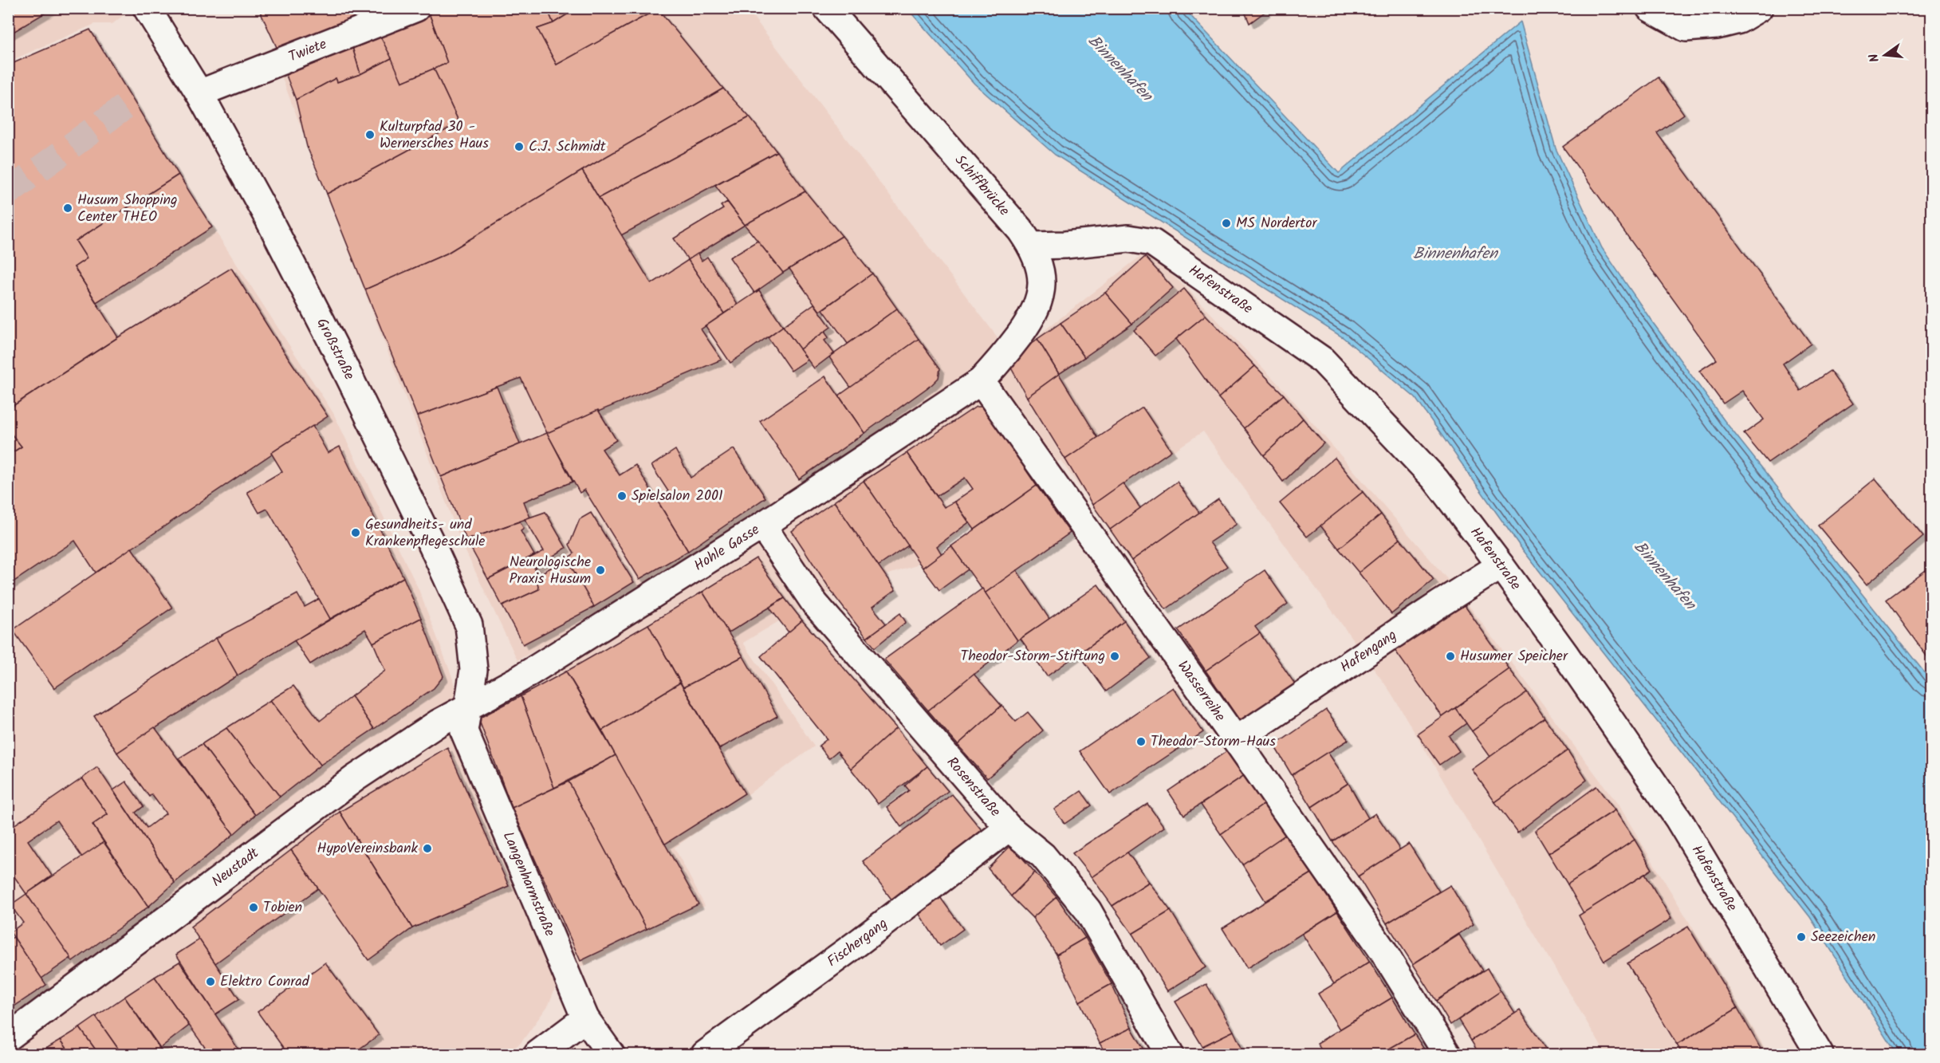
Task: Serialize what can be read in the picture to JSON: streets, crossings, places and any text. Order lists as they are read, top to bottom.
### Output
{
  "streets": {
    "street": [
      "Twiete",
      "Schiffbrücke",
      "Hafenstraße",
      "Großstraße",
      "Hohle Gasse",
      "Hafengang",
      "Wasserreihe",
      "Rosenstraße",
      "Neustadt",
      "Langenharmstraße",
      "Fischergang"
    ]
  },
  "crossings": [
    ["Twiete", "Großstraße"],
    ["Schiffbrücke", "Hafenstraße"],
    ["Schiffbrücke", "Hohle Gasse"],
    ["Schiffbrücke", "Wasserreihe"],
    ["Hafenstraße", "Hafengang"],
    ["Großstraße", "Hohle Gasse"],
    ["Großstraße", "Neustadt"],
    ["Großstraße", "Langenharmstraße"],
    ["Hohle Gasse", "Wasserreihe"],
    ["Hohle Gasse", "Rosenstraße"],
    ["Hohle Gasse", "Neustadt"],
    ["Hohle Gasse", "Langenharmstraße"],
    ["Hafengang", "Wasserreihe"],
    ["Rosenstraße", "Fischergang"],
    ["Neustadt", "Langenharmstraße"]
  ],
  "water": ["Binnenhafen"],
  "places": [
    "Kulturpfad 30 - Wernersches Haus",
    "C.J. Schmidt",
    "Husum Shopping Center THEO",
    "MS Nordertor",
    "Spielsalon 2001",
    "Gesundheits- und Krankenpflegeschule",
    "Neurologische Praxis Husum",
    "Theodor-Storm-Stiftung",
    "Husumer Speicher",
    "Theodor-Storm-Haus",
    "HypoVereinsbank",
    "Tobien",
    "Seezeichen",
    "Elektro Conrad"
  ],
  "north": "left"
}
